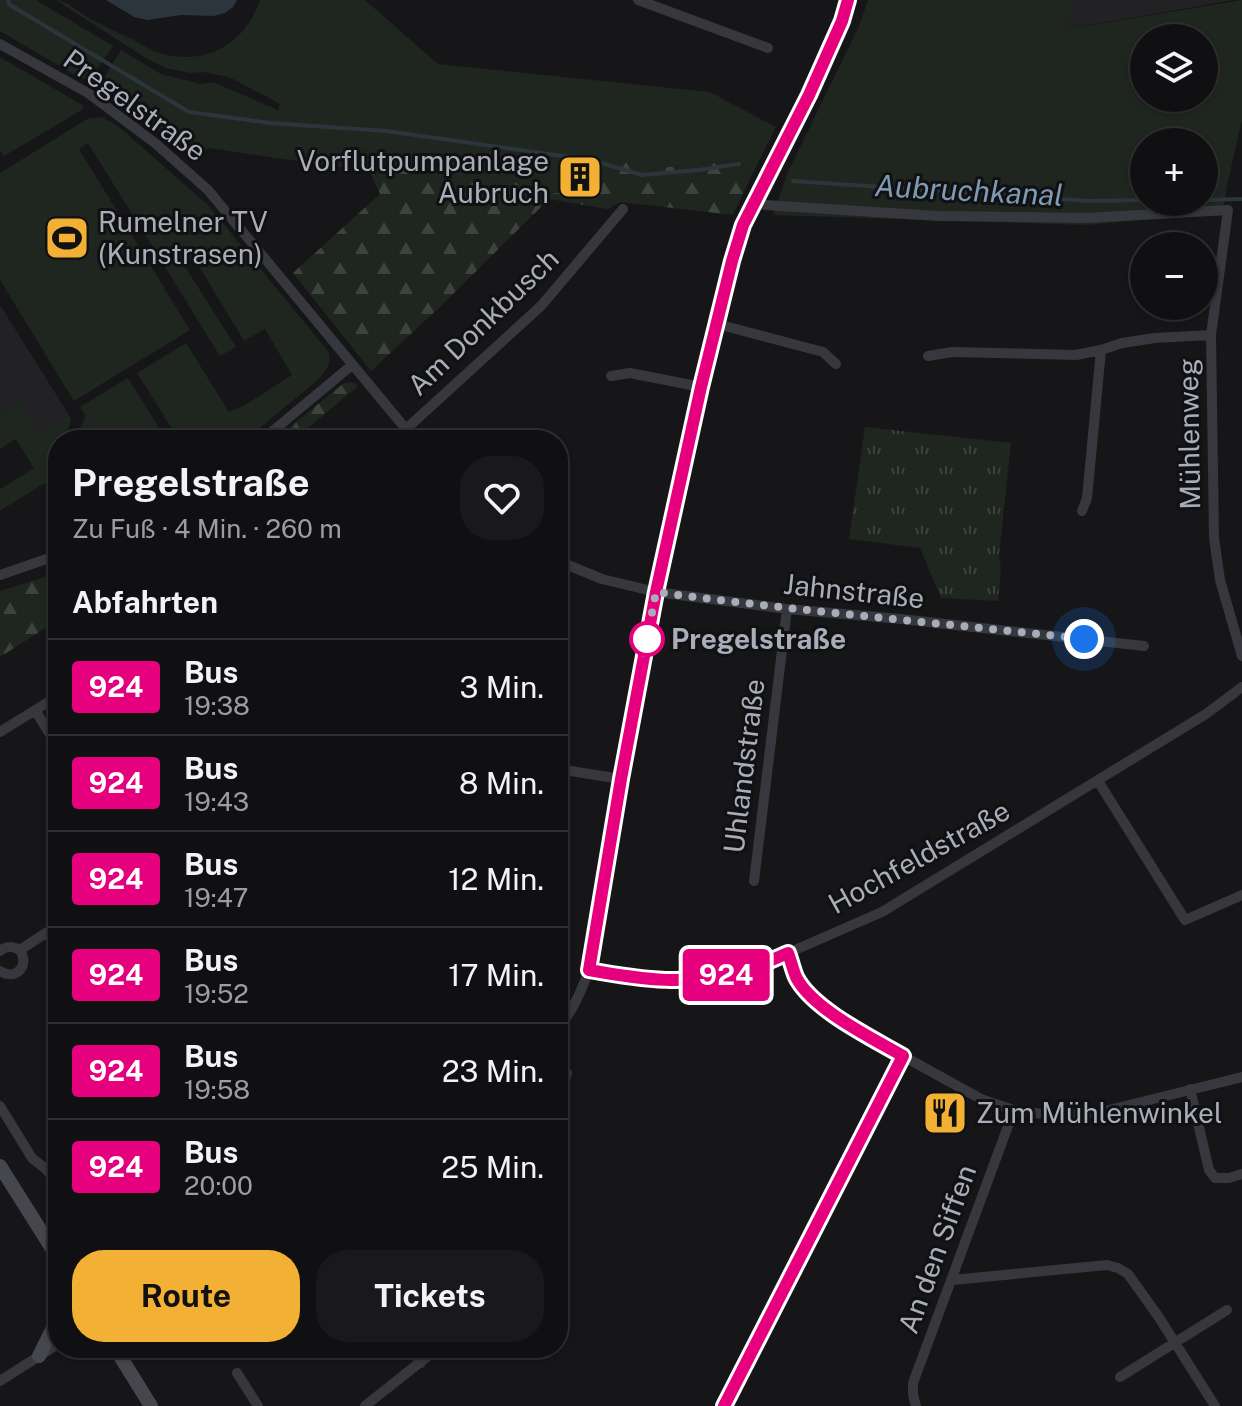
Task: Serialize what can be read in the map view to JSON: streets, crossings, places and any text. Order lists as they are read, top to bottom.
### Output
{
  "streets": {
    "street": [
      "Pregelstraße",
      "Am Donkbusch",
      "Mühlenweg",
      "Jahnstraße",
      "Uhlandstraße",
      "Hochfeldstraße",
      "An den Siffen"
    ]
  },
  "crossings": [
    ["Pregelstraße", "Am Donkbusch"],
    ["Jahnstraße", "Uhlandstraße"]
  ],
  "water": ["Aubruchkanal"],
  "places": {
    "building": ["Vorflutpumpanlage Aubruch"],
    "sports": ["Rumelner TV (Kunstrasen)"],
    "other": ["Pregelstraße"],
    "restaurant": ["Zum Mühlenwinkel"]
  },
  "lines": ["bus line 924"],
  "page": {
    "on_map": "924",
    "map_buttons": ["+", "−"],
    "heading": [
      ["Pregelstraße", "Zu Fuß · 4 Min. · 260 m"],
      "Abfahrten"
    ],
    "list": [
      {
        "mark": "924",
        "name": "Bus",
        "note": "19:38",
        "value": "3 Min."
      },
      {
        "mark": "924",
        "name": "Bus",
        "note": "19:43",
        "value": "8 Min."
      },
      {
        "mark": "924",
        "name": "Bus",
        "note": "19:47",
        "value": "12 Min."
      },
      {
        "mark": "924",
        "name": "Bus",
        "note": "19:52",
        "value": "17 Min."
      },
      {
        "mark": "924",
        "name": "Bus",
        "note": "19:58",
        "value": "23 Min."
      },
      {
        "mark": "924",
        "name": "Bus",
        "note": "20:00",
        "value": "25 Min."
      }
    ],
    "buttons": ["Route", "Tickets"]
  }
}
